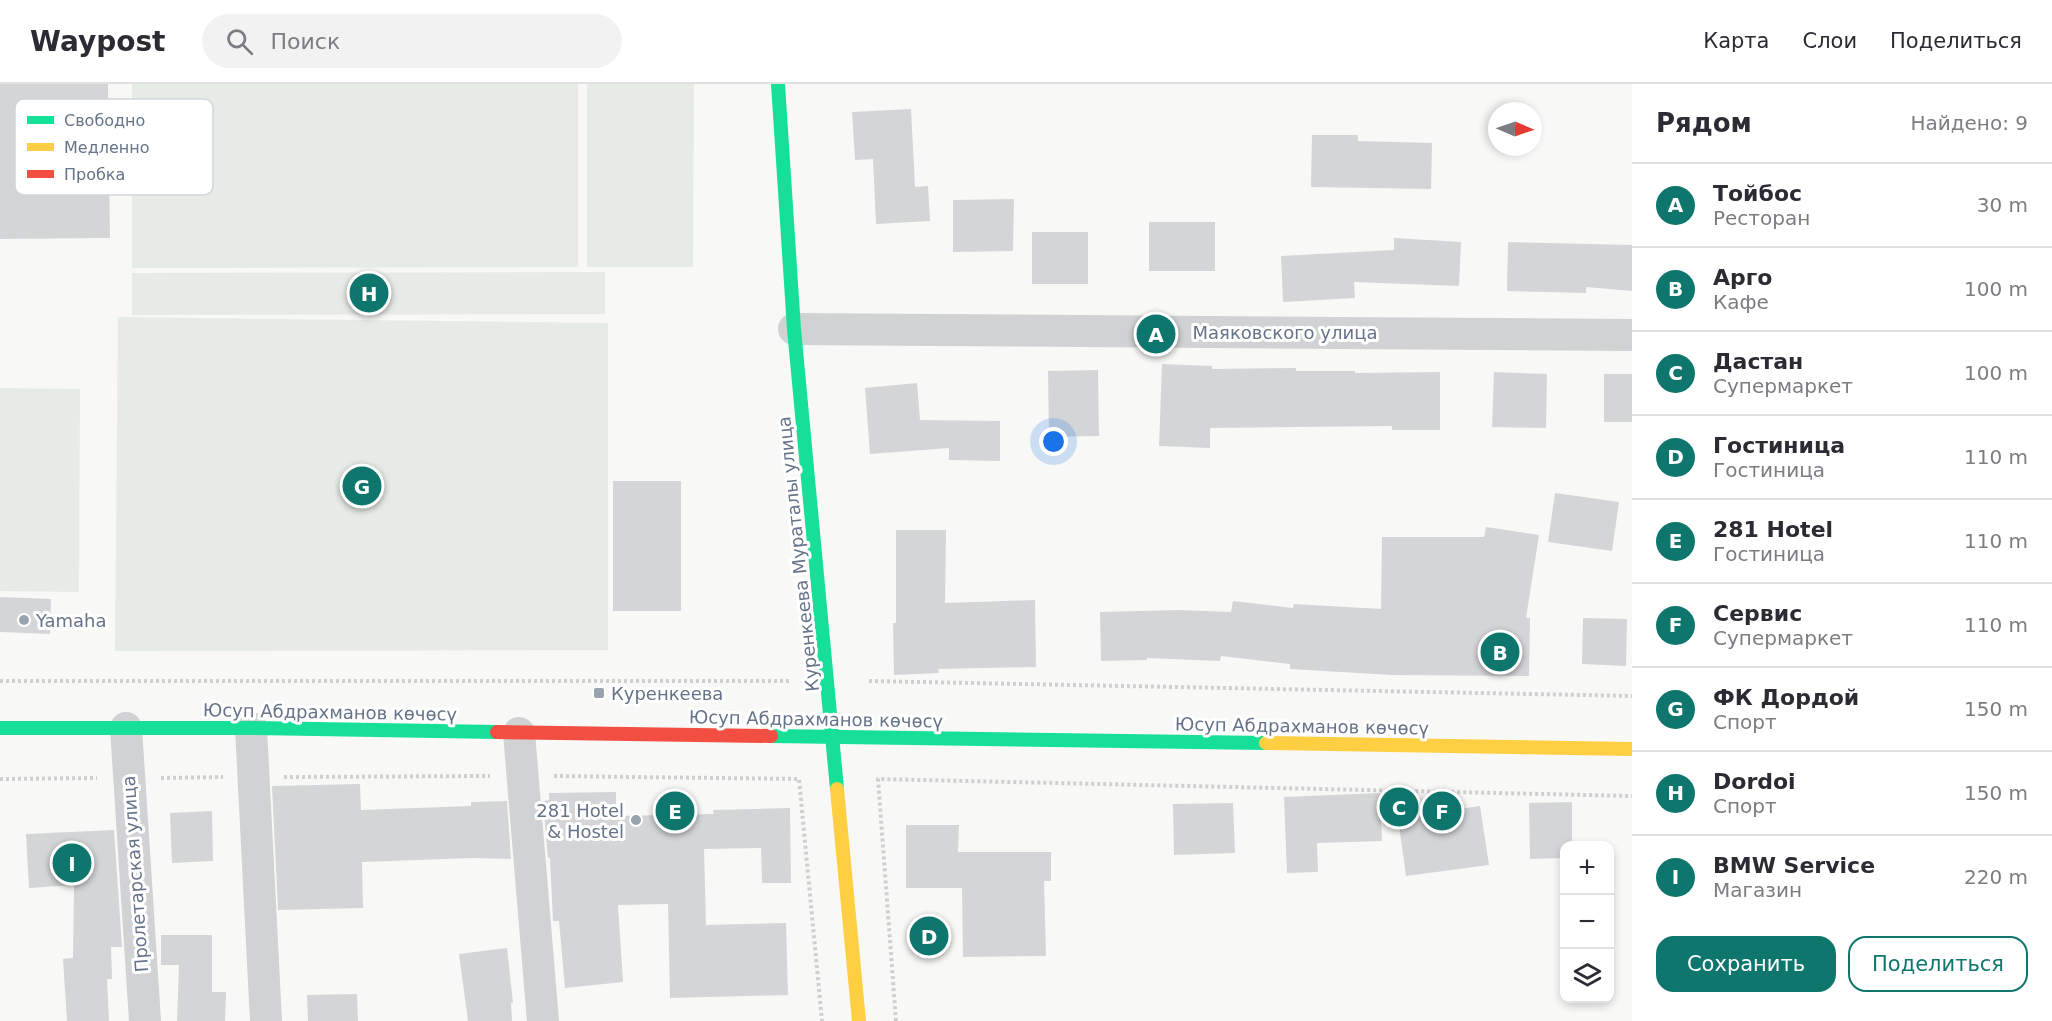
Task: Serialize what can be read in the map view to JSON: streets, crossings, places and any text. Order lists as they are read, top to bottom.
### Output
{
  "streets": {
    "main road": ["Куренкеева Мураталы улица", "Юсуп Абдрахманов көчөсү"],
    "street": ["Маяковского улица", "Пролетарская улица"]
  },
  "crossings": [
    ["Маяковского улица", "Куренкеева Мураталы улица"],
    ["Куренкеева Мураталы улица", "Юсуп Абдрахманов көчөсү"],
    ["Юсуп Абдрахманов көчөсү", "Пролетарская улица"]
  ],
  "places": {
    "other": ["Yamaha", "281 Hotel & Hostel"],
    "transit": ["Куренкеева"]
  },
  "legend": ["Свободно", "Медленно", "Пробка"],
  "north": "right",
  "page": {
    "header": "Waypost",
    "search": "Поиск",
    "nav": ["Карта", "Слои", "Поделиться"],
    "heading": ["Рядом", "Найдено: 9"],
    "list": [
      {
        "mark": "A",
        "name": "Тойбос",
        "note": "Ресторан",
        "value": "30 m"
      },
      {
        "mark": "B",
        "name": "Арго",
        "note": "Кафе",
        "value": "100 m"
      },
      {
        "mark": "C",
        "name": "Дастан",
        "note": "Супермаркет",
        "value": "100 m"
      },
      {
        "mark": "D",
        "name": "Гостиница",
        "note": "Гостиница",
        "value": "110 m"
      },
      {
        "mark": "E",
        "name": "281 Hotel",
        "note": "Гостиница",
        "value": "110 m"
      },
      {
        "mark": "F",
        "name": "Сервис",
        "note": "Супермаркет",
        "value": "110 m"
      },
      {
        "mark": "G",
        "name": "ФК Дордой",
        "note": "Спорт",
        "value": "150 m"
      },
      {
        "mark": "H",
        "name": "Dordoi",
        "note": "Спорт",
        "value": "150 m"
      },
      {
        "mark": "I",
        "name": "BMW Service",
        "note": "Магазин",
        "value": "220 m"
      }
    ],
    "pins": [
      "H",
      "A",
      "G",
      "B",
      "C",
      "E",
      "F",
      "I",
      "D"
    ],
    "map_buttons": ["+", "−"],
    "buttons": ["Сохранить", "Поделиться"]
  }
}
